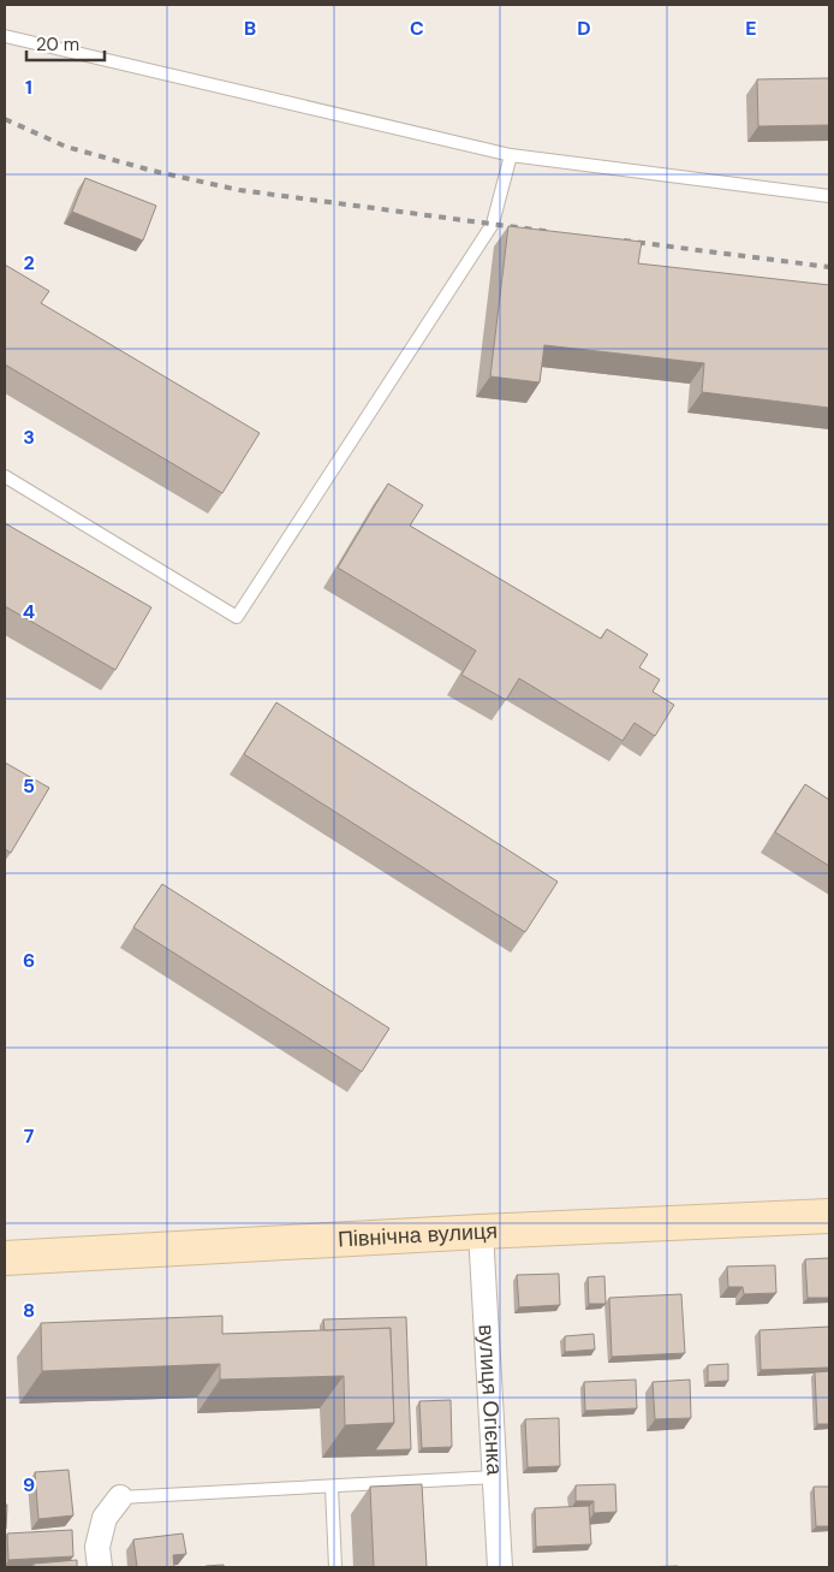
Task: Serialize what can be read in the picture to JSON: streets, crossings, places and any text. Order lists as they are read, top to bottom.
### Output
{
  "streets": {
    "main road": ["Північна вулиця"],
    "street": ["вулиця Огієнка"]
  },
  "crossings": [
    ["Північна вулиця", "вулиця Огієнка"]
  ],
  "scale_bar": "20 m",
  "grid": {
    "columns": [
      "B",
      "C",
      "D",
      "E"
    ],
    "rows": [
      "1",
      "2",
      "3",
      "4",
      "5",
      "6",
      "7",
      "8",
      "9"
    ]
  }
}
